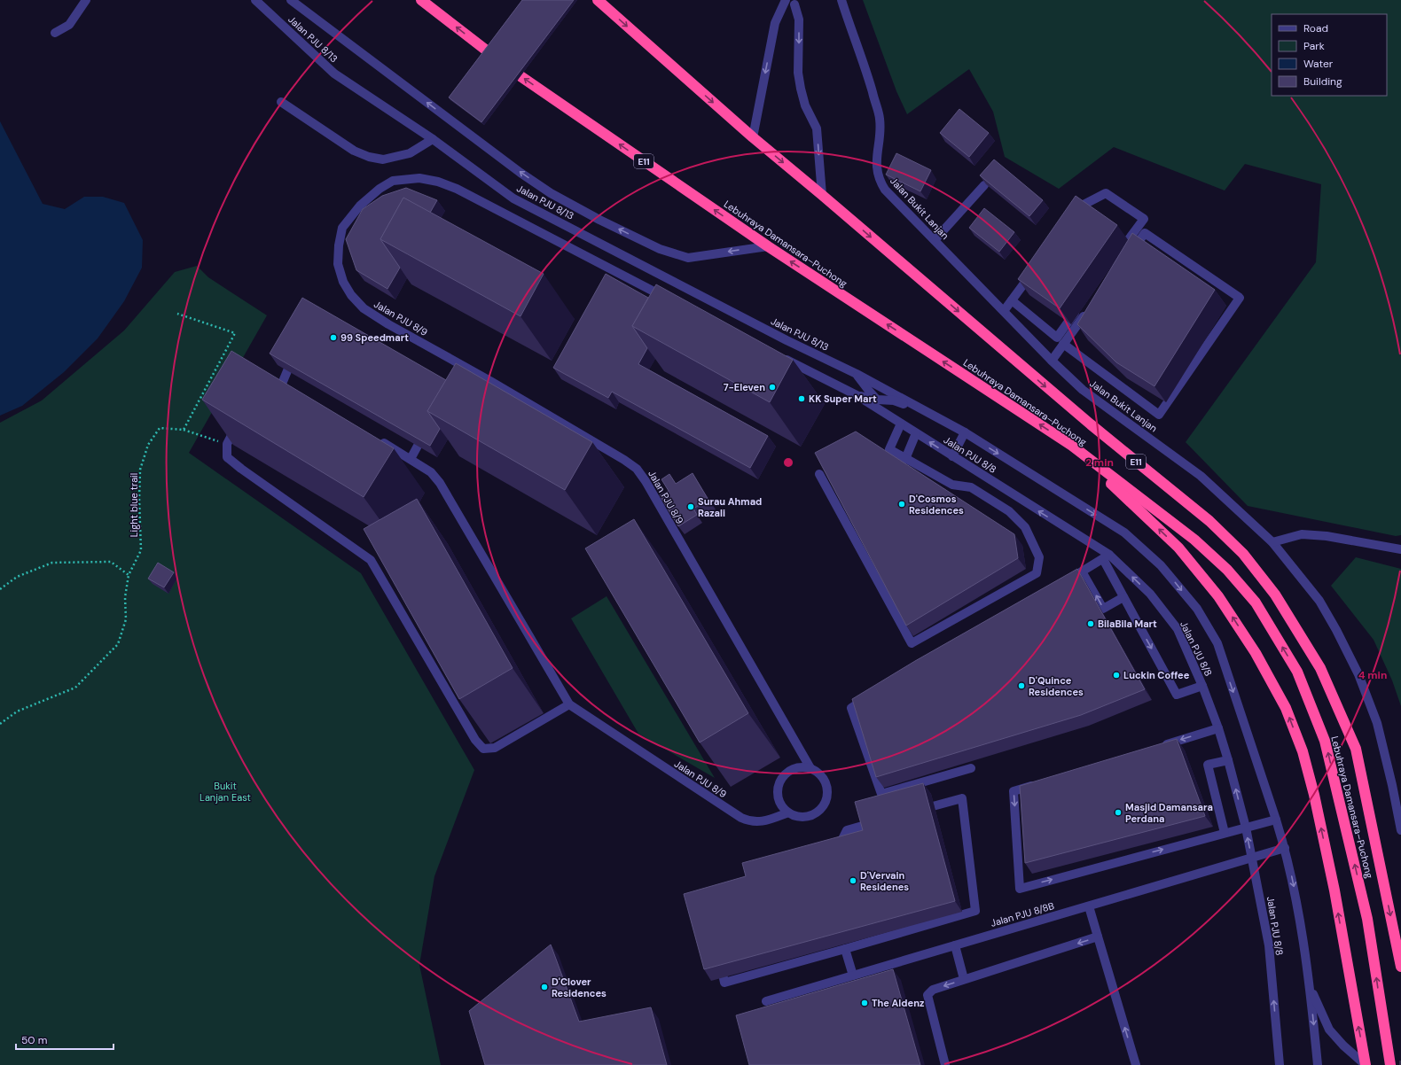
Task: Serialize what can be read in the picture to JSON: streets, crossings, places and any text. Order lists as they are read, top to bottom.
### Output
{
  "streets": {
    "highway": ["E11", "Lebuhraya Damansara–Puchong"],
    "street": [
      "Jalan PJU 8/13",
      "Jalan Bukit Lanjan",
      "Jalan PJU 8/9",
      "Jalan PJU 8/8",
      "Jalan PJU 8/8B"
    ],
    "path": ["Light blue trail"]
  },
  "crossings": [
    ["Jalan PJU 8/13", "Jalan PJU 8/8"],
    ["Jalan PJU 8/8", "Jalan PJU 8/8B"]
  ],
  "parks": ["Bukit Lanjan East"],
  "places": [
    "99 Speedmart",
    "7-Eleven",
    "KK Super Mart",
    "D'Cosmos Residences",
    "Surau Ahmad Razali",
    "BilaBila Mart",
    "Luckin Coffee",
    "D'Quince Residences",
    "Masjid Damansara Perdana",
    "D'Vervain Residenes",
    "D'Clover Residences",
    "The Aldenz"
  ],
  "legend": [
    "Road",
    "Park",
    "Water",
    "Building"
  ],
  "scale_bar": "50 m",
  "rings": ["2 min", "4 min"]
}
